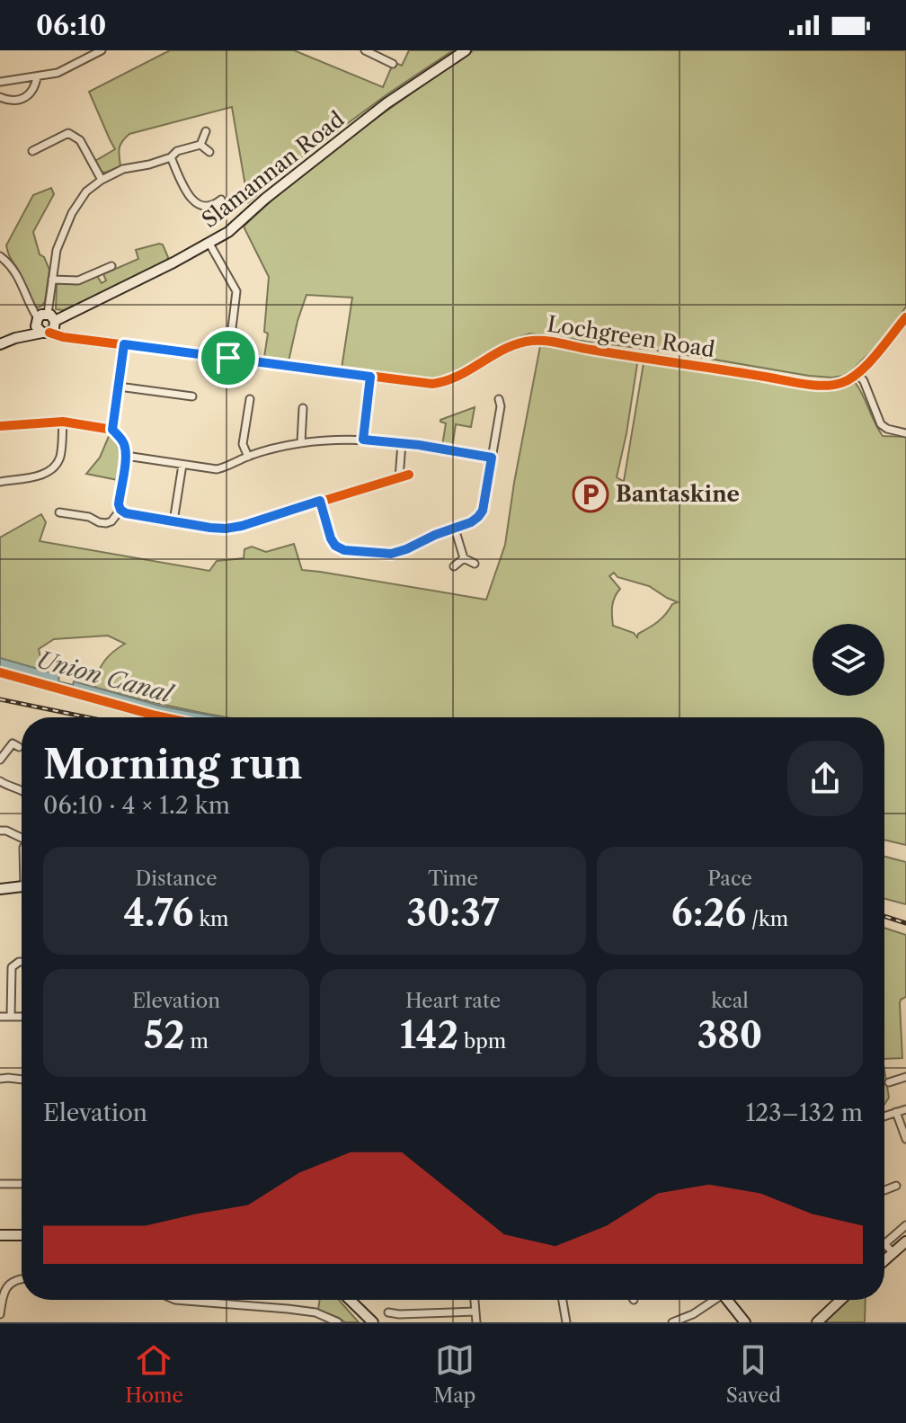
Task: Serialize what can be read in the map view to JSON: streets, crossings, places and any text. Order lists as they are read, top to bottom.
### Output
{
  "streets": {
    "street": ["Slamannan Road", "Lochgreen Road"]
  },
  "crossings": [
    ["Slamannan Road", "Lochgreen Road"]
  ],
  "water": ["Union Canal"],
  "places": {
    "parking": ["Bantaskine"]
  },
  "page": {
    "status": "06:10",
    "heading": ["Morning run", "06:10 · 4 × 1.2 km"],
    "stats": [
      ["Distance", "4.76 km"],
      ["Time", "30:37"],
      ["Pace", "6:26 /km"],
      ["Elevation", "52 m"],
      ["Heart rate", "142 bpm"],
      ["kcal", "380"]
    ],
    "chart": ["Elevation", "123–132 m"],
    "tabs": ["Home", "Map", "Saved"]
  }
}
